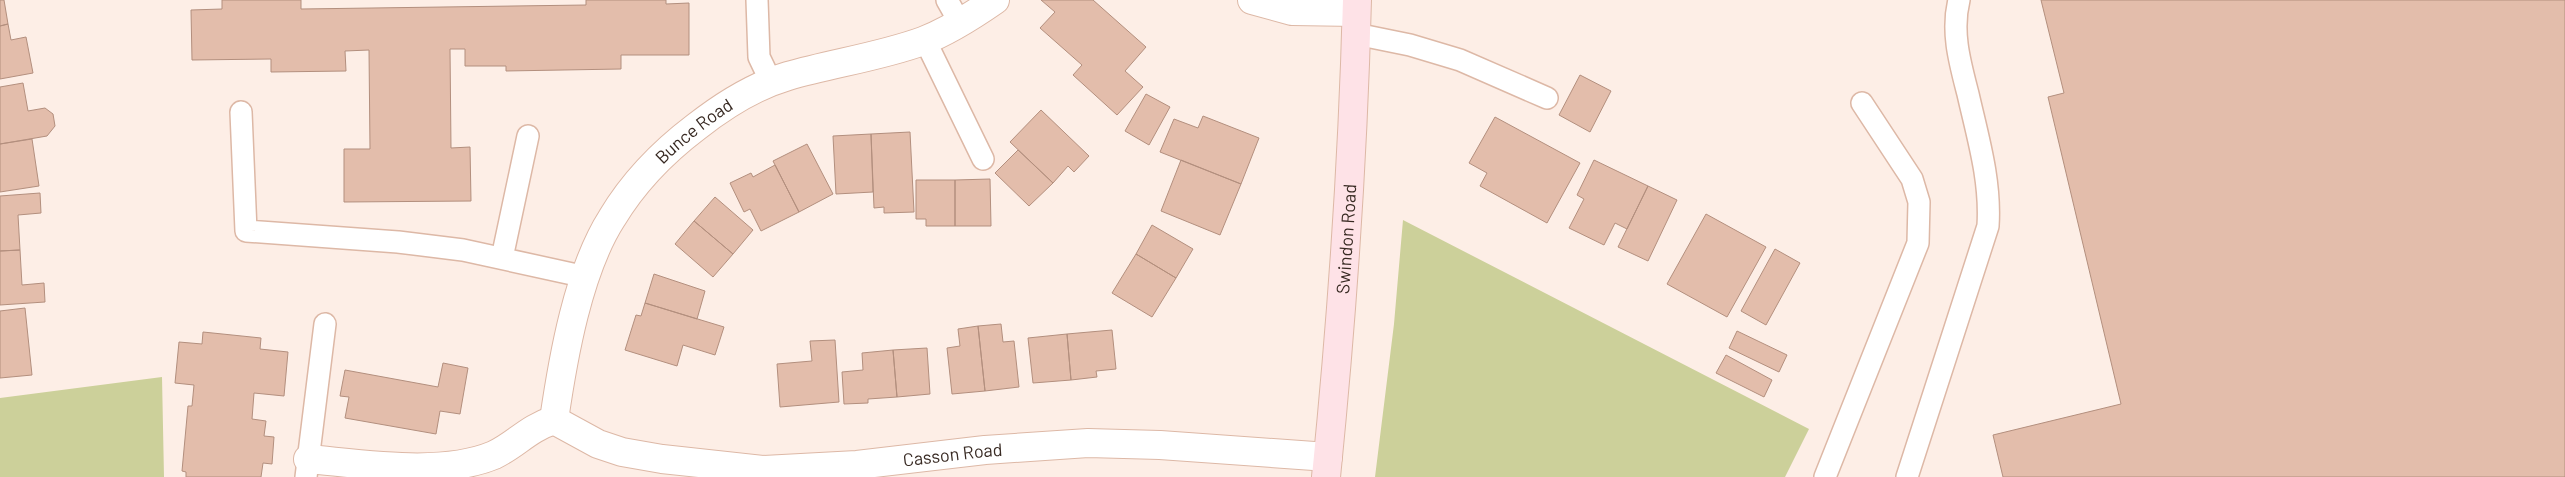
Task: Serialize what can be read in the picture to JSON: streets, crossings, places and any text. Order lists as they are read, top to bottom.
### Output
{
  "streets": {
    "main road": ["Swindon Road"],
    "street": ["Bunce Road", "Casson Road"]
  },
  "crossings": [
    ["Bunce Road", "Casson Road"],
    ["Swindon Road", "Casson Road"]
  ]
}
